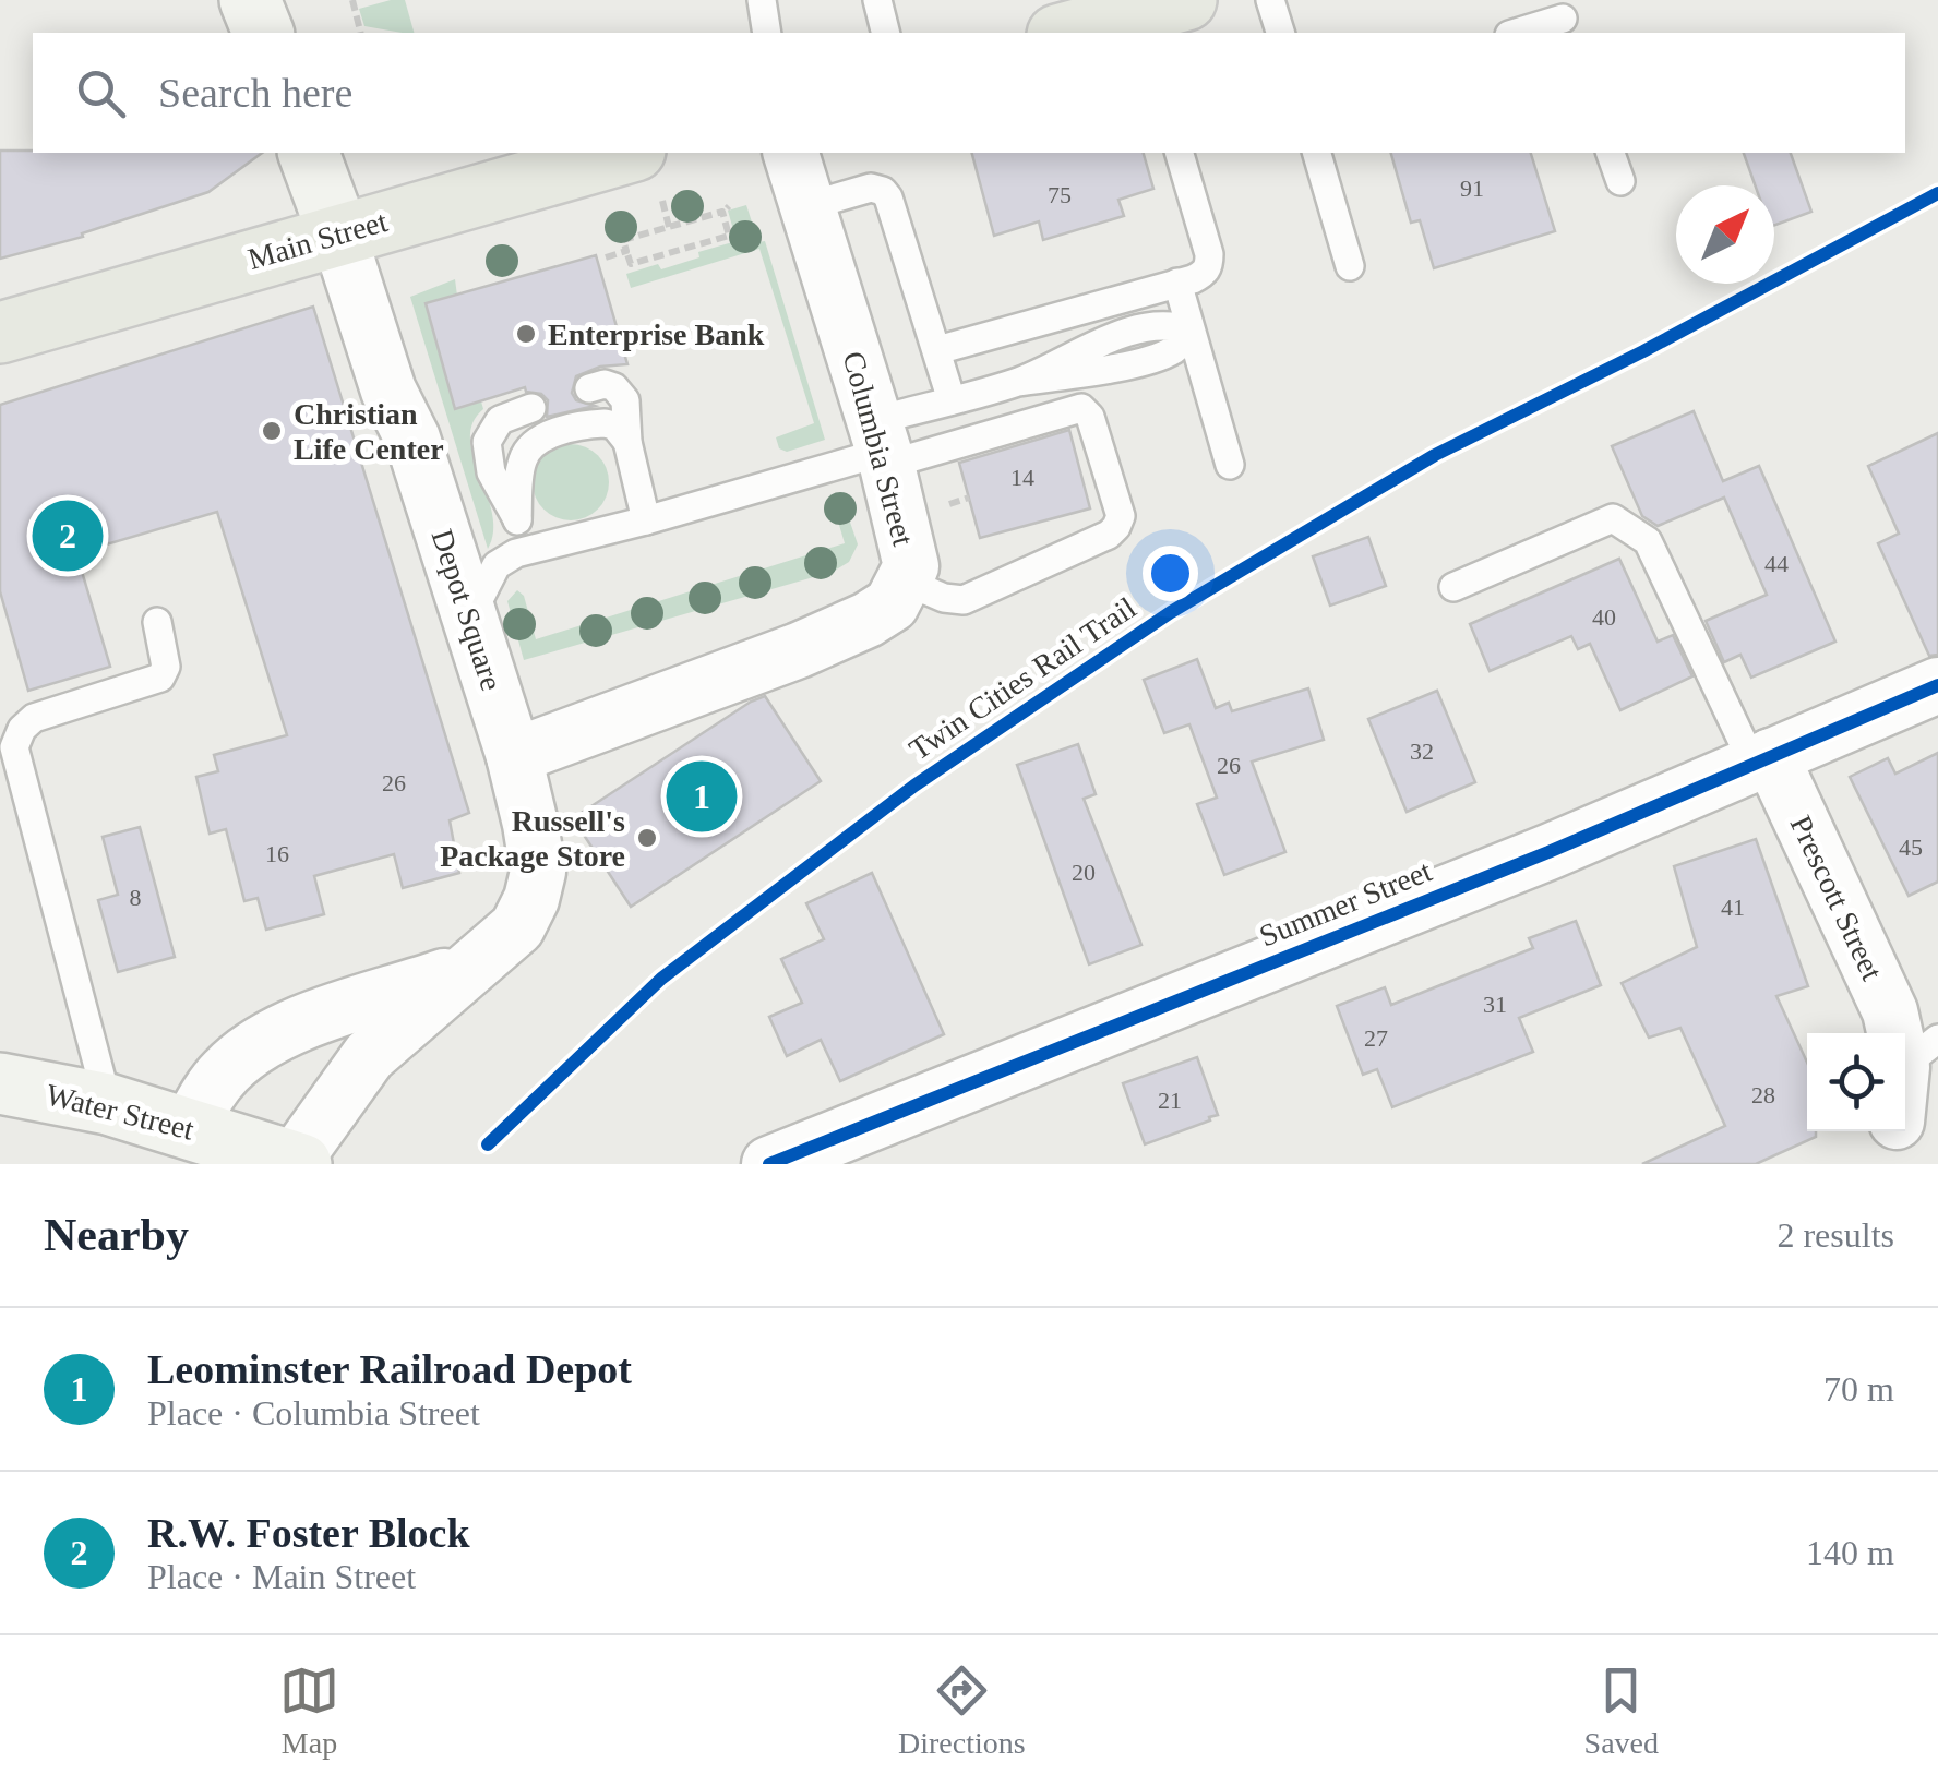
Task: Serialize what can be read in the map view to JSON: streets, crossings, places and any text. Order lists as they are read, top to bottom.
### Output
{
  "streets": {
    "main road": ["Main Street", "Water Street"],
    "street": [
      "Columbia Street",
      "Depot Square",
      "Prescott Street",
      "Summer Street"
    ],
    "cycle path": ["Twin Cities Rail Trail"]
  },
  "crossings": [
    ["Main Street", "Depot Square"],
    ["Columbia Street", "Depot Square"],
    ["Depot Square", "Water Street"],
    ["Prescott Street", "Summer Street"]
  ],
  "places": ["Enterprise Bank", "Christian Life Center", "Russell's Package Store"],
  "house_numbers": [
    "91",
    "75",
    "14",
    "44",
    "40",
    "32",
    "26",
    "26",
    "45",
    "16",
    "20",
    "8",
    "41",
    "31",
    "27",
    "28",
    "21"
  ],
  "north": "top right",
  "page": {
    "search": "Search here",
    "pins": ["2", "1"],
    "heading": ["Nearby", "2 results"],
    "list": [
      {
        "mark": "1",
        "name": "Leominster Railroad Depot",
        "note": "Place · Columbia Street",
        "value": "70 m"
      },
      {
        "mark": "2",
        "name": "R.W. Foster Block",
        "note": "Place · Main Street",
        "value": "140 m"
      }
    ],
    "nav": ["Map", "Directions", "Saved"]
  }
}
